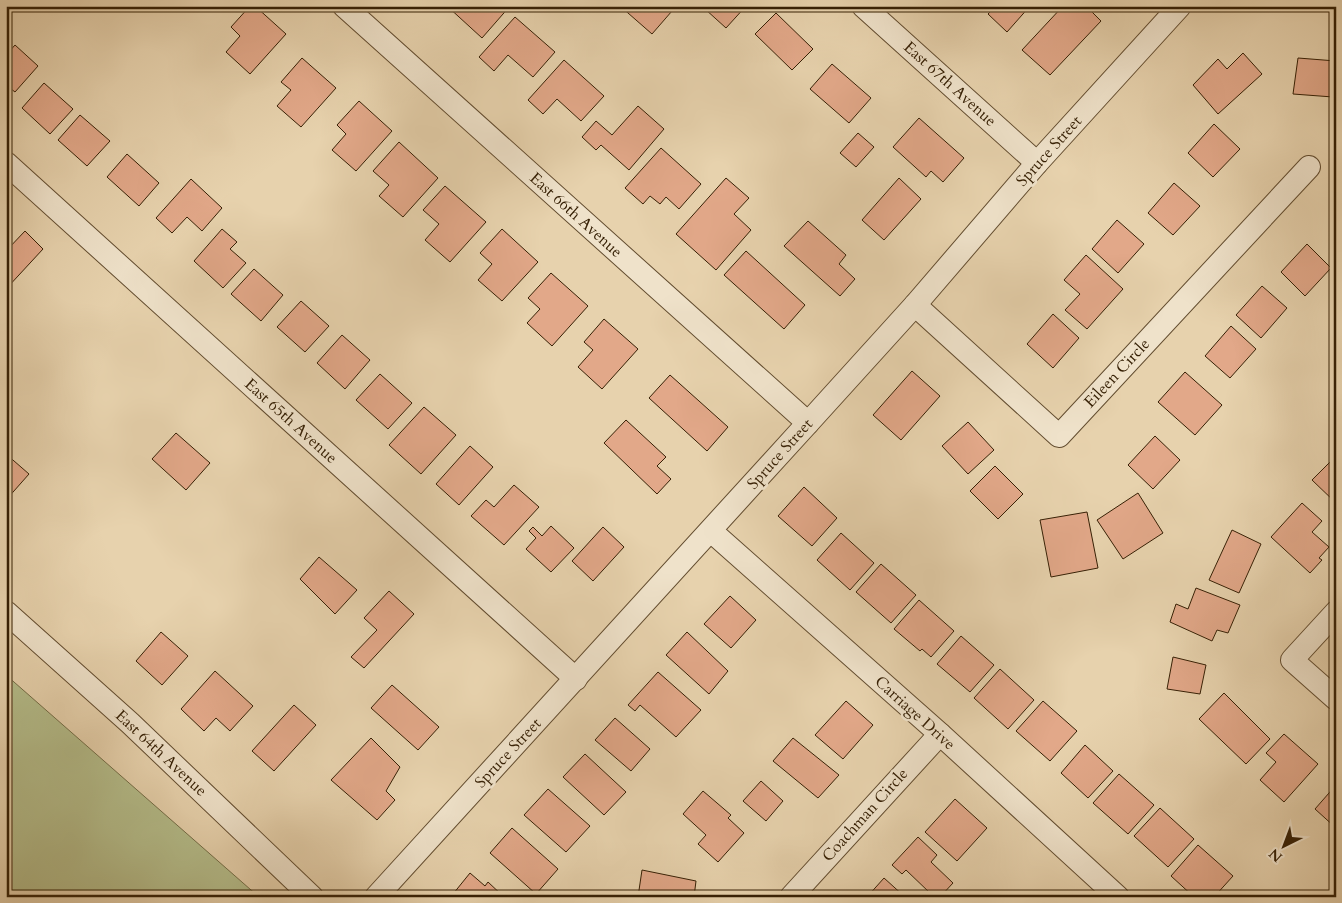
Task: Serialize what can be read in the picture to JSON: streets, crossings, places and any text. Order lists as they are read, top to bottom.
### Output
{
  "streets": {
    "street": [
      "East 67th Avenue",
      "Spruce Street",
      "East 66th Avenue",
      "Eileen Circle",
      "East 65th Avenue",
      "Carriage Drive",
      "East 64th Avenue",
      "Coachman Circle"
    ]
  },
  "crossings": [
    ["East 67th Avenue", "Spruce Street"],
    ["Spruce Street", "East 66th Avenue"],
    ["Spruce Street", "Eileen Circle"],
    ["Spruce Street", "East 65th Avenue"],
    ["Spruce Street", "Carriage Drive"],
    ["Carriage Drive", "Coachman Circle"]
  ],
  "north": "bottom left"
}
